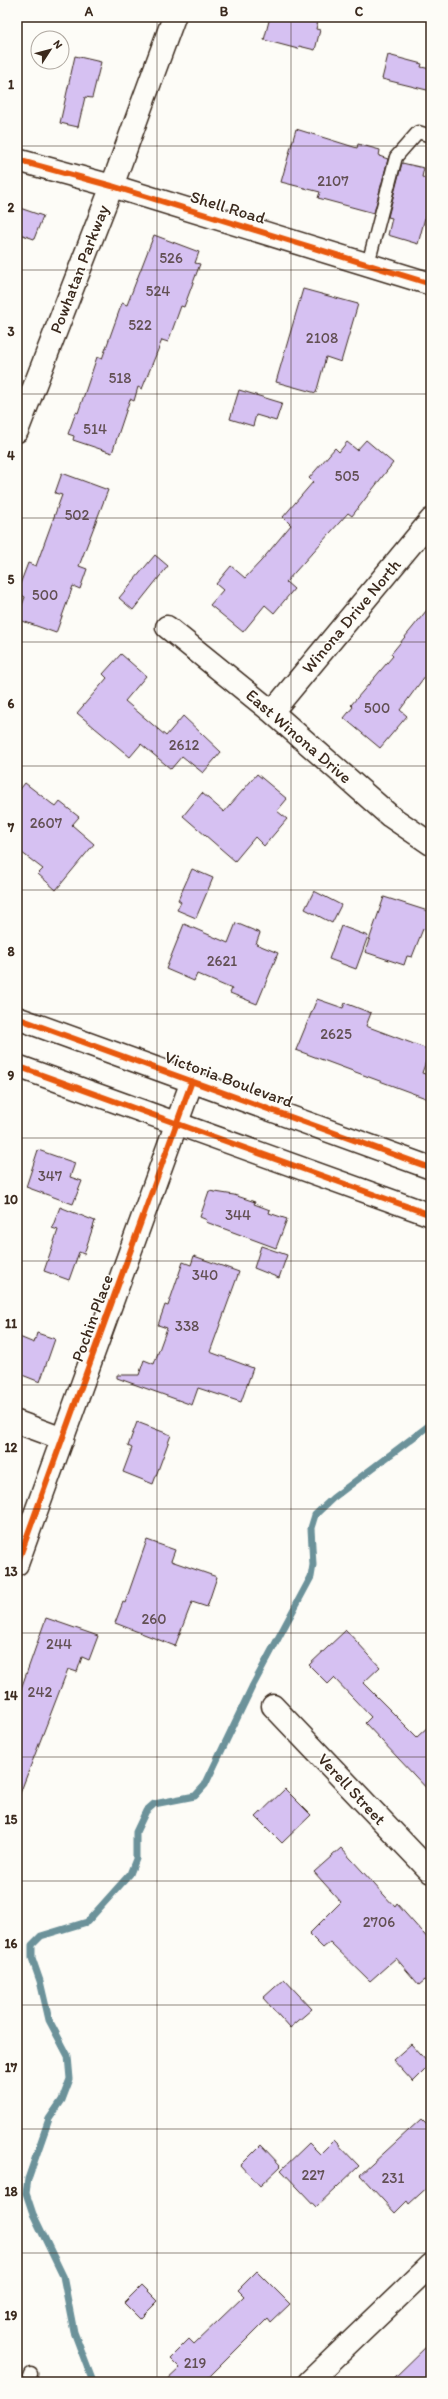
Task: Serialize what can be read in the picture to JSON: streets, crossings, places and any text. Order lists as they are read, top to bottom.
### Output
{
  "streets": {
    "street": [
      "Shell Road",
      "Powhatan Parkway",
      "Winona Drive North",
      "East Winona Drive",
      "Victoria Boulevard",
      "Pochin Place",
      "Verell Street"
    ]
  },
  "crossings": [
    ["Shell Road", "Powhatan Parkway"],
    ["Winona Drive North", "East Winona Drive"],
    ["Victoria Boulevard", "Pochin Place"]
  ],
  "house_numbers": [
    "2107",
    "526",
    "524",
    "522",
    "2108",
    "518",
    "514",
    "505",
    "502",
    "500",
    "500",
    "2612",
    "2607",
    "2621",
    "2625",
    "347",
    "344",
    "340",
    "338",
    "260",
    "244",
    "242",
    "2706",
    "227",
    "231",
    "219"
  ],
  "north": "top right",
  "grid": {
    "columns": ["A", "B", "C"],
    "rows": [
      "1",
      "2",
      "3",
      "4",
      "5",
      "6",
      "7",
      "8",
      "9",
      "10",
      "11",
      "12",
      "13",
      "14",
      "15",
      "16",
      "17",
      "18",
      "19"
    ]
  }
}
